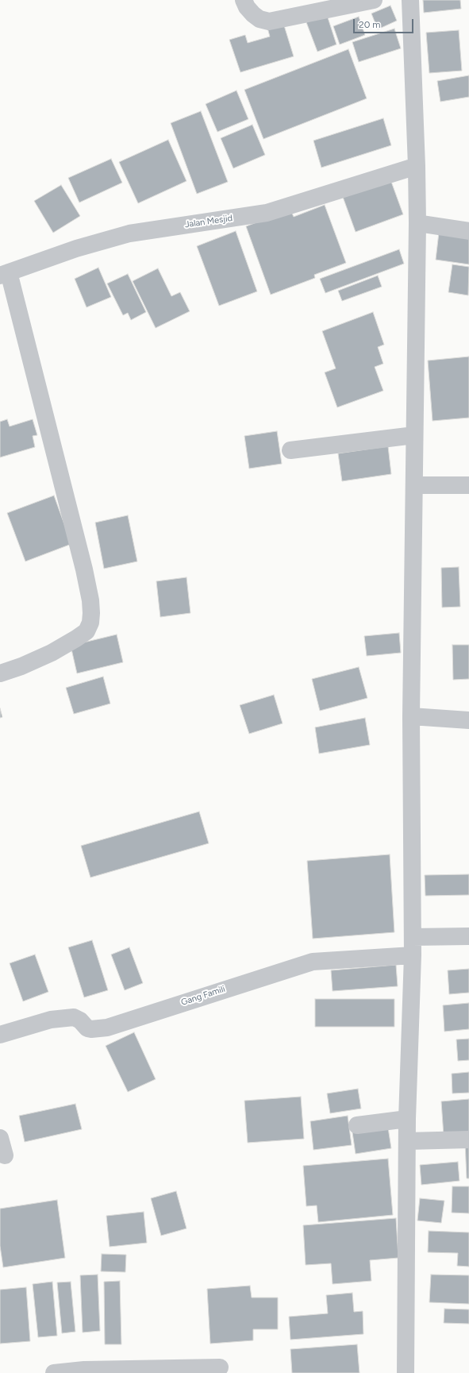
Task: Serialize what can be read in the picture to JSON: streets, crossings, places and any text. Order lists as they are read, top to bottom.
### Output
{
  "streets": {
    "street": ["Jalan Mesjid", "Gang Famili"]
  },
  "scale_bar": "20 m"
}
